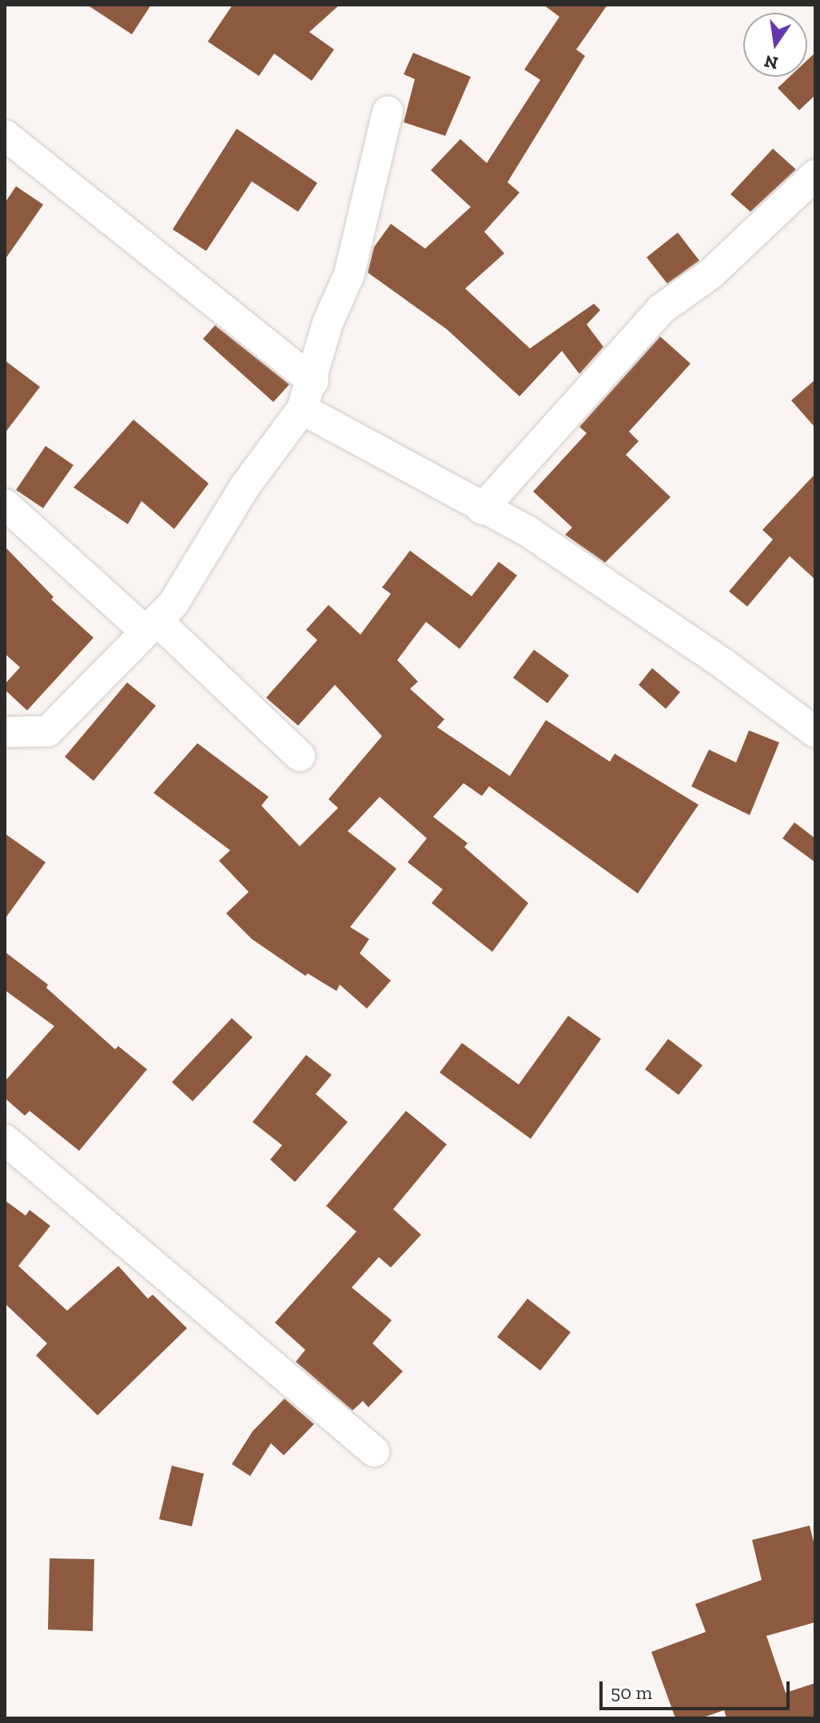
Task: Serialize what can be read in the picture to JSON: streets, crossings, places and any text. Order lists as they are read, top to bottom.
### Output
{
  "scale_bar": "50 m",
  "north": "bottom"
}
